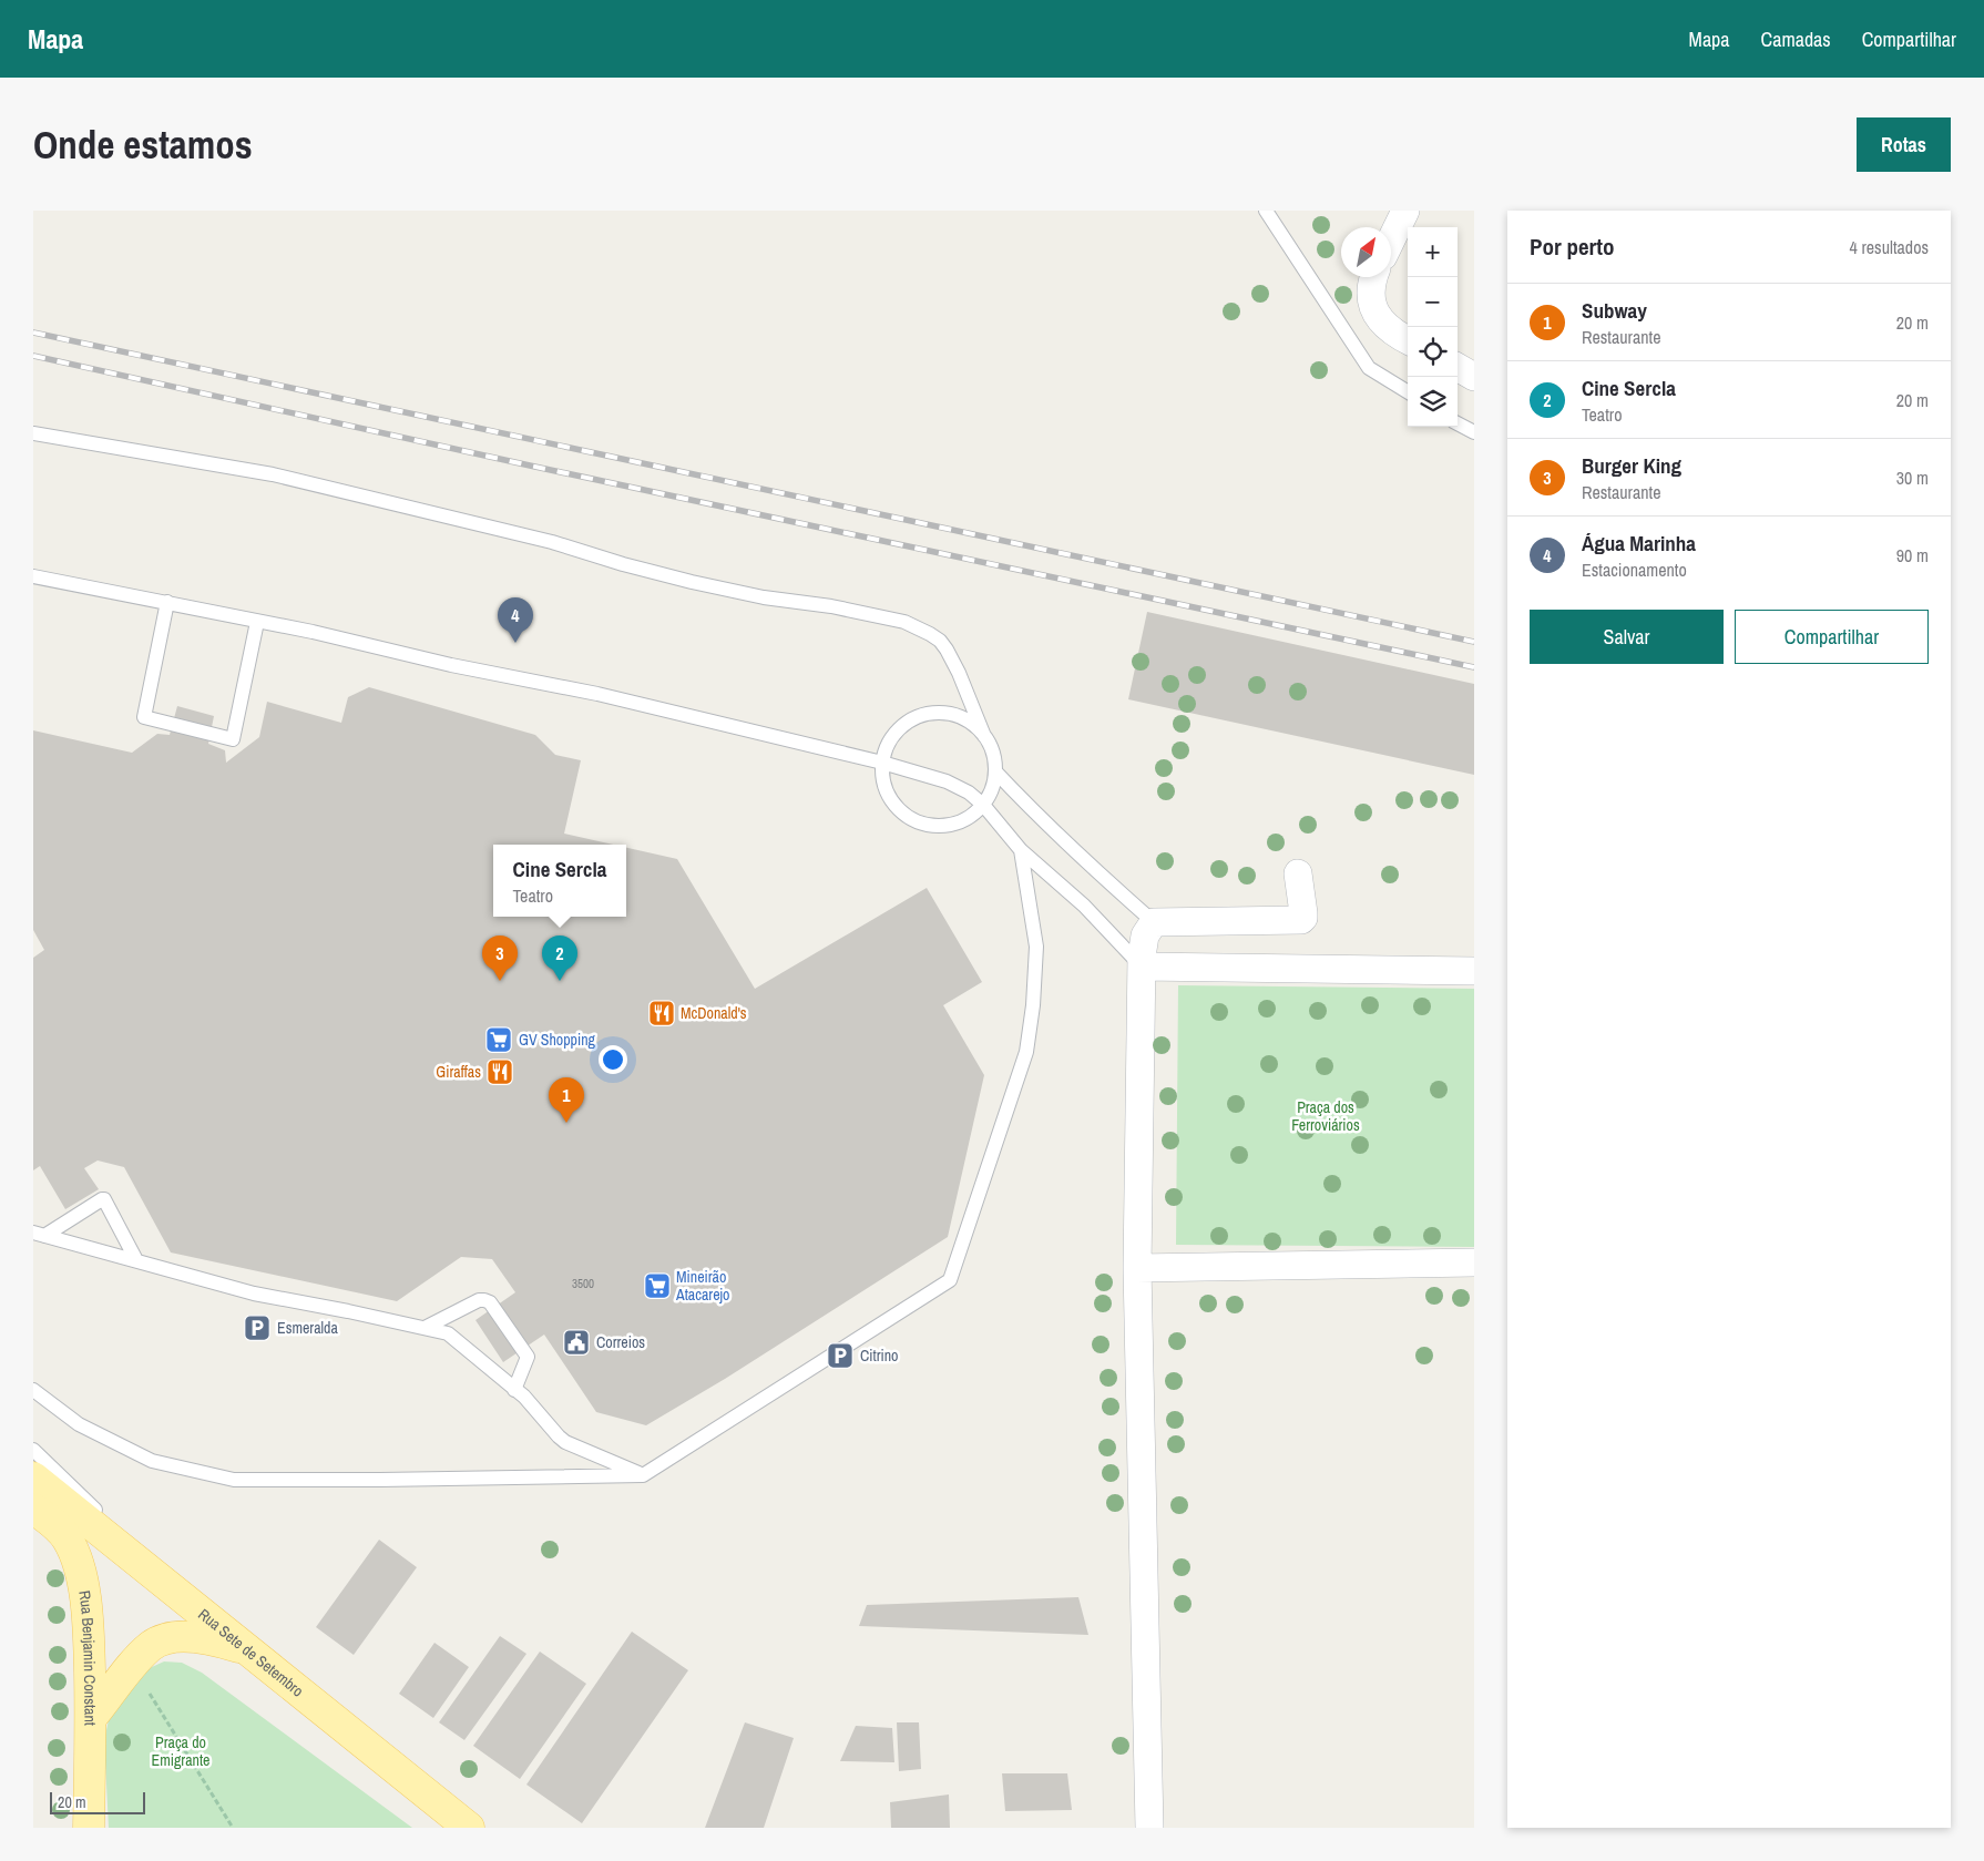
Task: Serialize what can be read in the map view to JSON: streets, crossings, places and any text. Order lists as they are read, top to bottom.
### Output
{
  "streets": {
    "main road": ["Rua Sete de Setembro", "Rua Benjamin Constant"]
  },
  "parks": ["Praça dos Ferroviários", "Praça do Emigrante"],
  "places": {
    "restaurant": ["McDonald's", "Giraffas"],
    "supermarket": ["GV Shopping", "Mineirão Atacarejo"],
    "parking": ["Esmeralda", "Citrino"],
    "public building": ["Correios"]
  },
  "house_numbers": ["3500"],
  "scale_bar": "20 m",
  "north": "top right",
  "page": {
    "header": "Mapa",
    "nav": ["Mapa", "Camadas", "Compartilhar"],
    "buttons": [
      "Rotas",
      ["Salvar", "Compartilhar"]
    ],
    "title": "Onde estamos",
    "heading": ["Por perto", "4 resultados"],
    "map_buttons": ["+", "−"],
    "list": [
      {
        "mark": "1",
        "name": "Subway",
        "note": "Restaurante",
        "value": "20 m"
      },
      {
        "mark": "2",
        "name": "Cine Sercla",
        "note": "Teatro",
        "value": "20 m"
      },
      {
        "mark": "3",
        "name": "Burger King",
        "note": "Restaurante",
        "value": "30 m"
      },
      {
        "mark": "4",
        "name": "Água Marinha",
        "note": "Estacionamento",
        "value": "90 m"
      }
    ],
    "pins": [
      "4",
      "2",
      "3",
      "1"
    ],
    "popup": ["Cine Sercla", "Teatro"],
    "scale": "20 m"
  }
}
